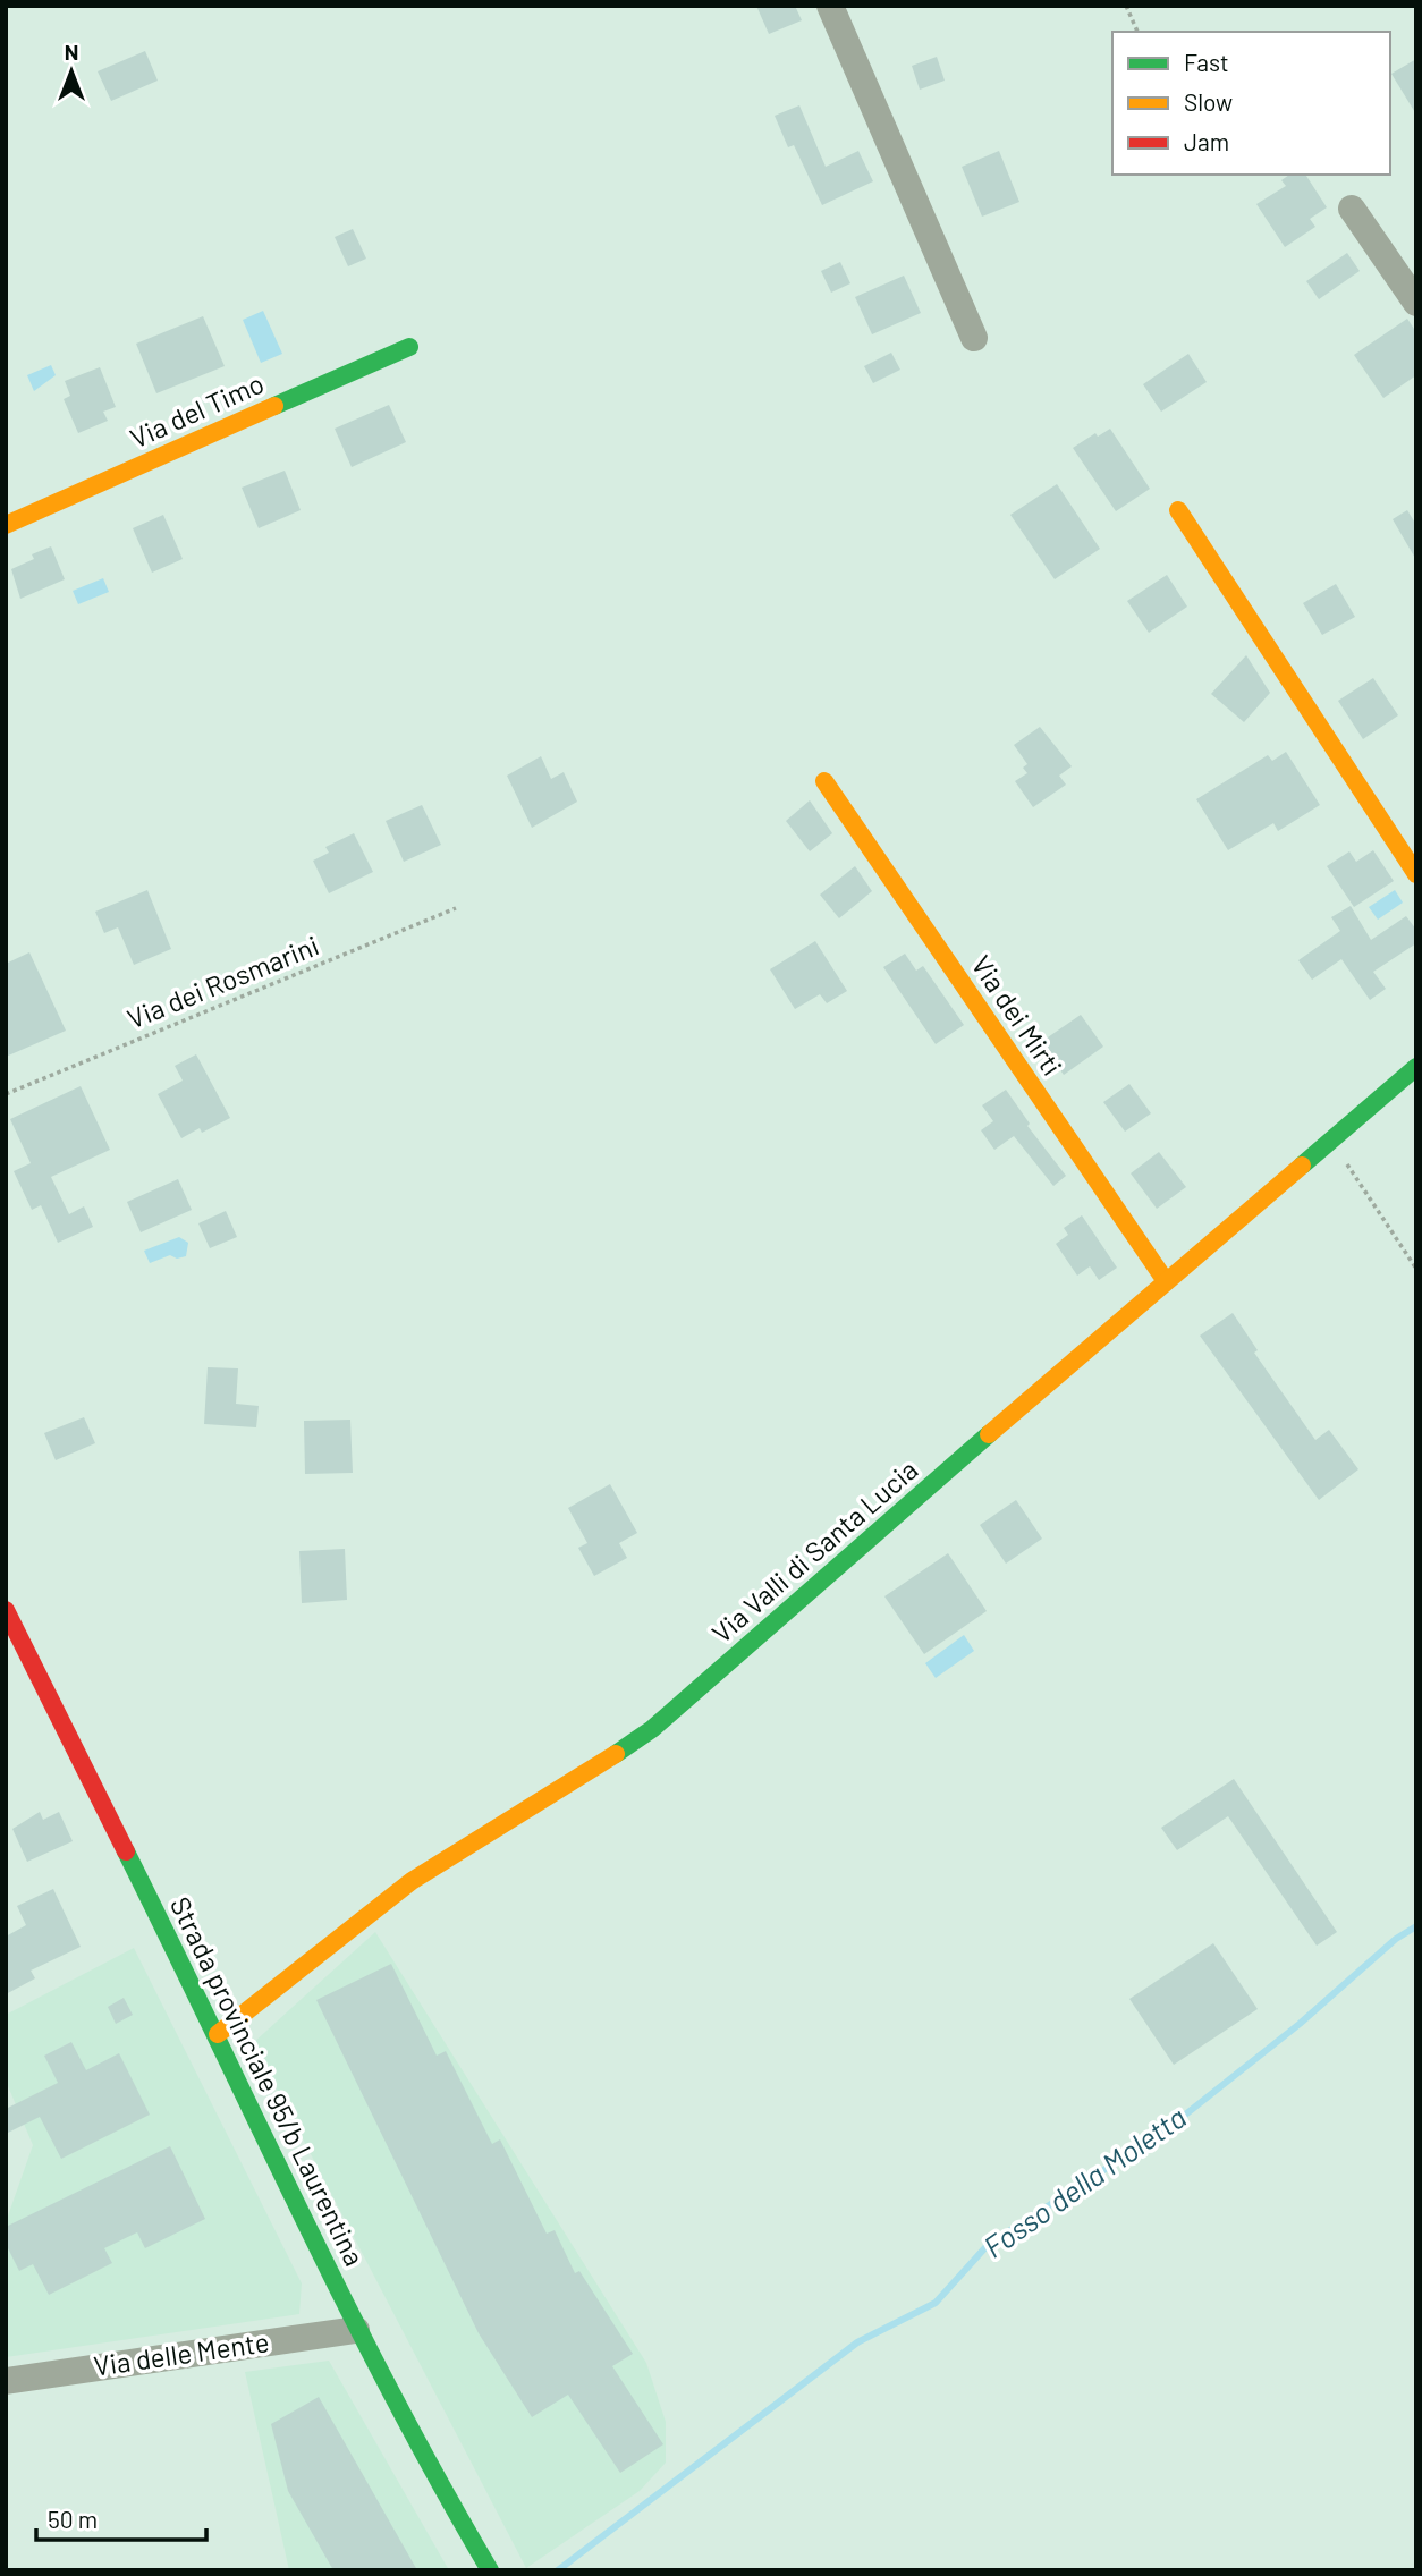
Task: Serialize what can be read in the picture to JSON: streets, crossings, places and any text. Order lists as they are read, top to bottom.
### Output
{
  "streets": {
    "street": [
      "Via del Timo",
      "Via dei Mirti",
      "Via Valli di Santa Lucia",
      "Strada provinciale 95/b Laurentina",
      "Via delle Mente"
    ],
    "path": ["Via dei Rosmarini"]
  },
  "crossings": [
    ["Via dei Mirti", "Via Valli di Santa Lucia"],
    ["Via Valli di Santa Lucia", "Strada provinciale 95/b Laurentina"],
    ["Strada provinciale 95/b Laurentina", "Via delle Mente"]
  ],
  "water": ["Fosso della Moletta"],
  "legend": ["Fast", "Slow", "Jam"],
  "scale_bar": "50 m",
  "north": "top"
}
